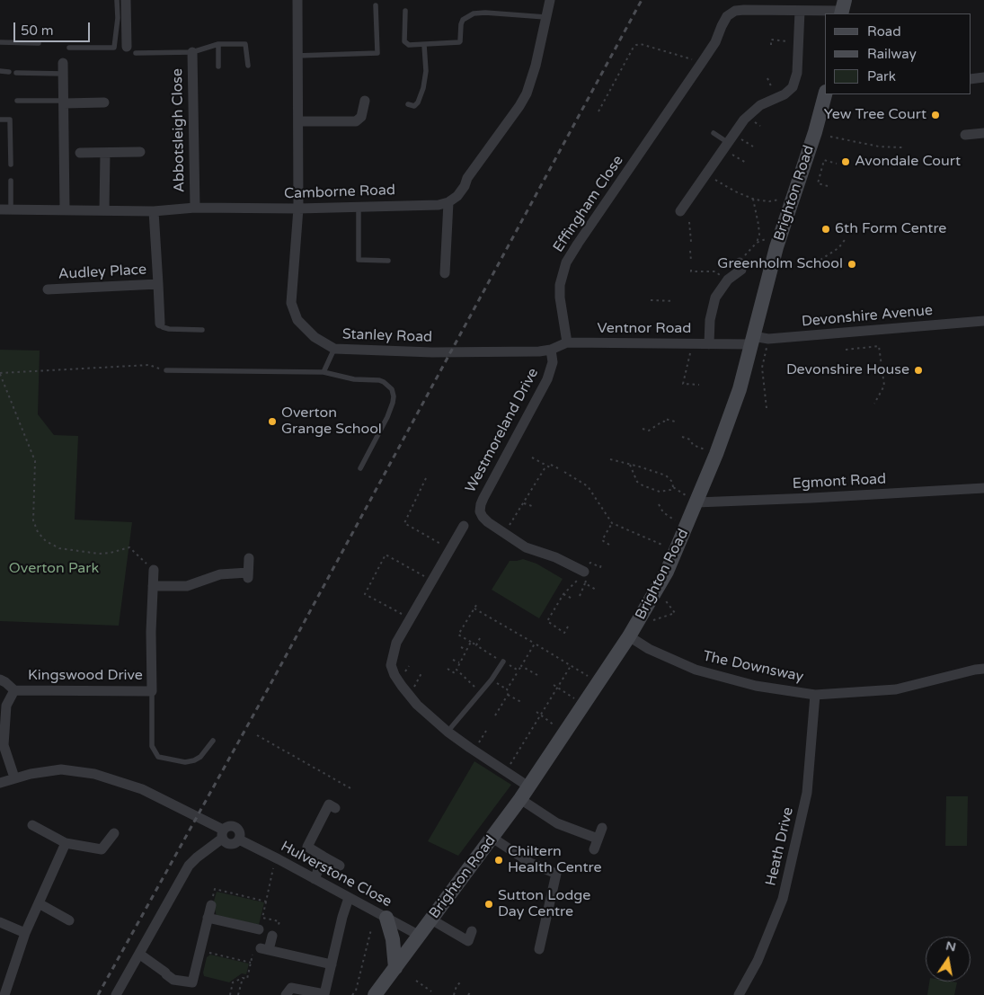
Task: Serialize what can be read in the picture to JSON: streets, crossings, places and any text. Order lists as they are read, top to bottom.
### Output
{
  "streets": {
    "main road": ["Brighton Road"],
    "street": [
      "Abbotsleigh Close",
      "Camborne Road",
      "Effingham Close",
      "Audley Place",
      "Devonshire Avenue",
      "Ventnor Road",
      "Stanley Road",
      "Westmoreland Drive",
      "Egmont Road",
      "The Downsway",
      "Kingswood Drive",
      "Heath Drive",
      "Hulverstone Close"
    ]
  },
  "crossings": [
    ["Abbotsleigh Close", "Camborne Road"],
    ["Camborne Road", "Audley Place"],
    ["Camborne Road", "Stanley Road"],
    ["Brighton Road", "Devonshire Avenue"],
    ["Brighton Road", "Ventnor Road"],
    ["Brighton Road", "Egmont Road"],
    ["Brighton Road", "The Downsway"],
    ["Brighton Road", "Hulverstone Close"],
    ["Effingham Close", "Ventnor Road"],
    ["Devonshire Avenue", "Ventnor Road"],
    ["Ventnor Road", "Stanley Road"],
    ["Ventnor Road", "Westmoreland Drive"],
    ["The Downsway", "Heath Drive"]
  ],
  "parks": ["Overton Park"],
  "places": [
    "Yew Tree Court",
    "Avondale Court",
    "6th Form Centre",
    "Greenholm School",
    "Devonshire House",
    "Overton Grange School",
    "Chiltern Health Centre",
    "Sutton Lodge Day Centre"
  ],
  "legend": ["Road", "Railway", "Park"],
  "scale_bar": "50 m",
  "north": "top"
}
